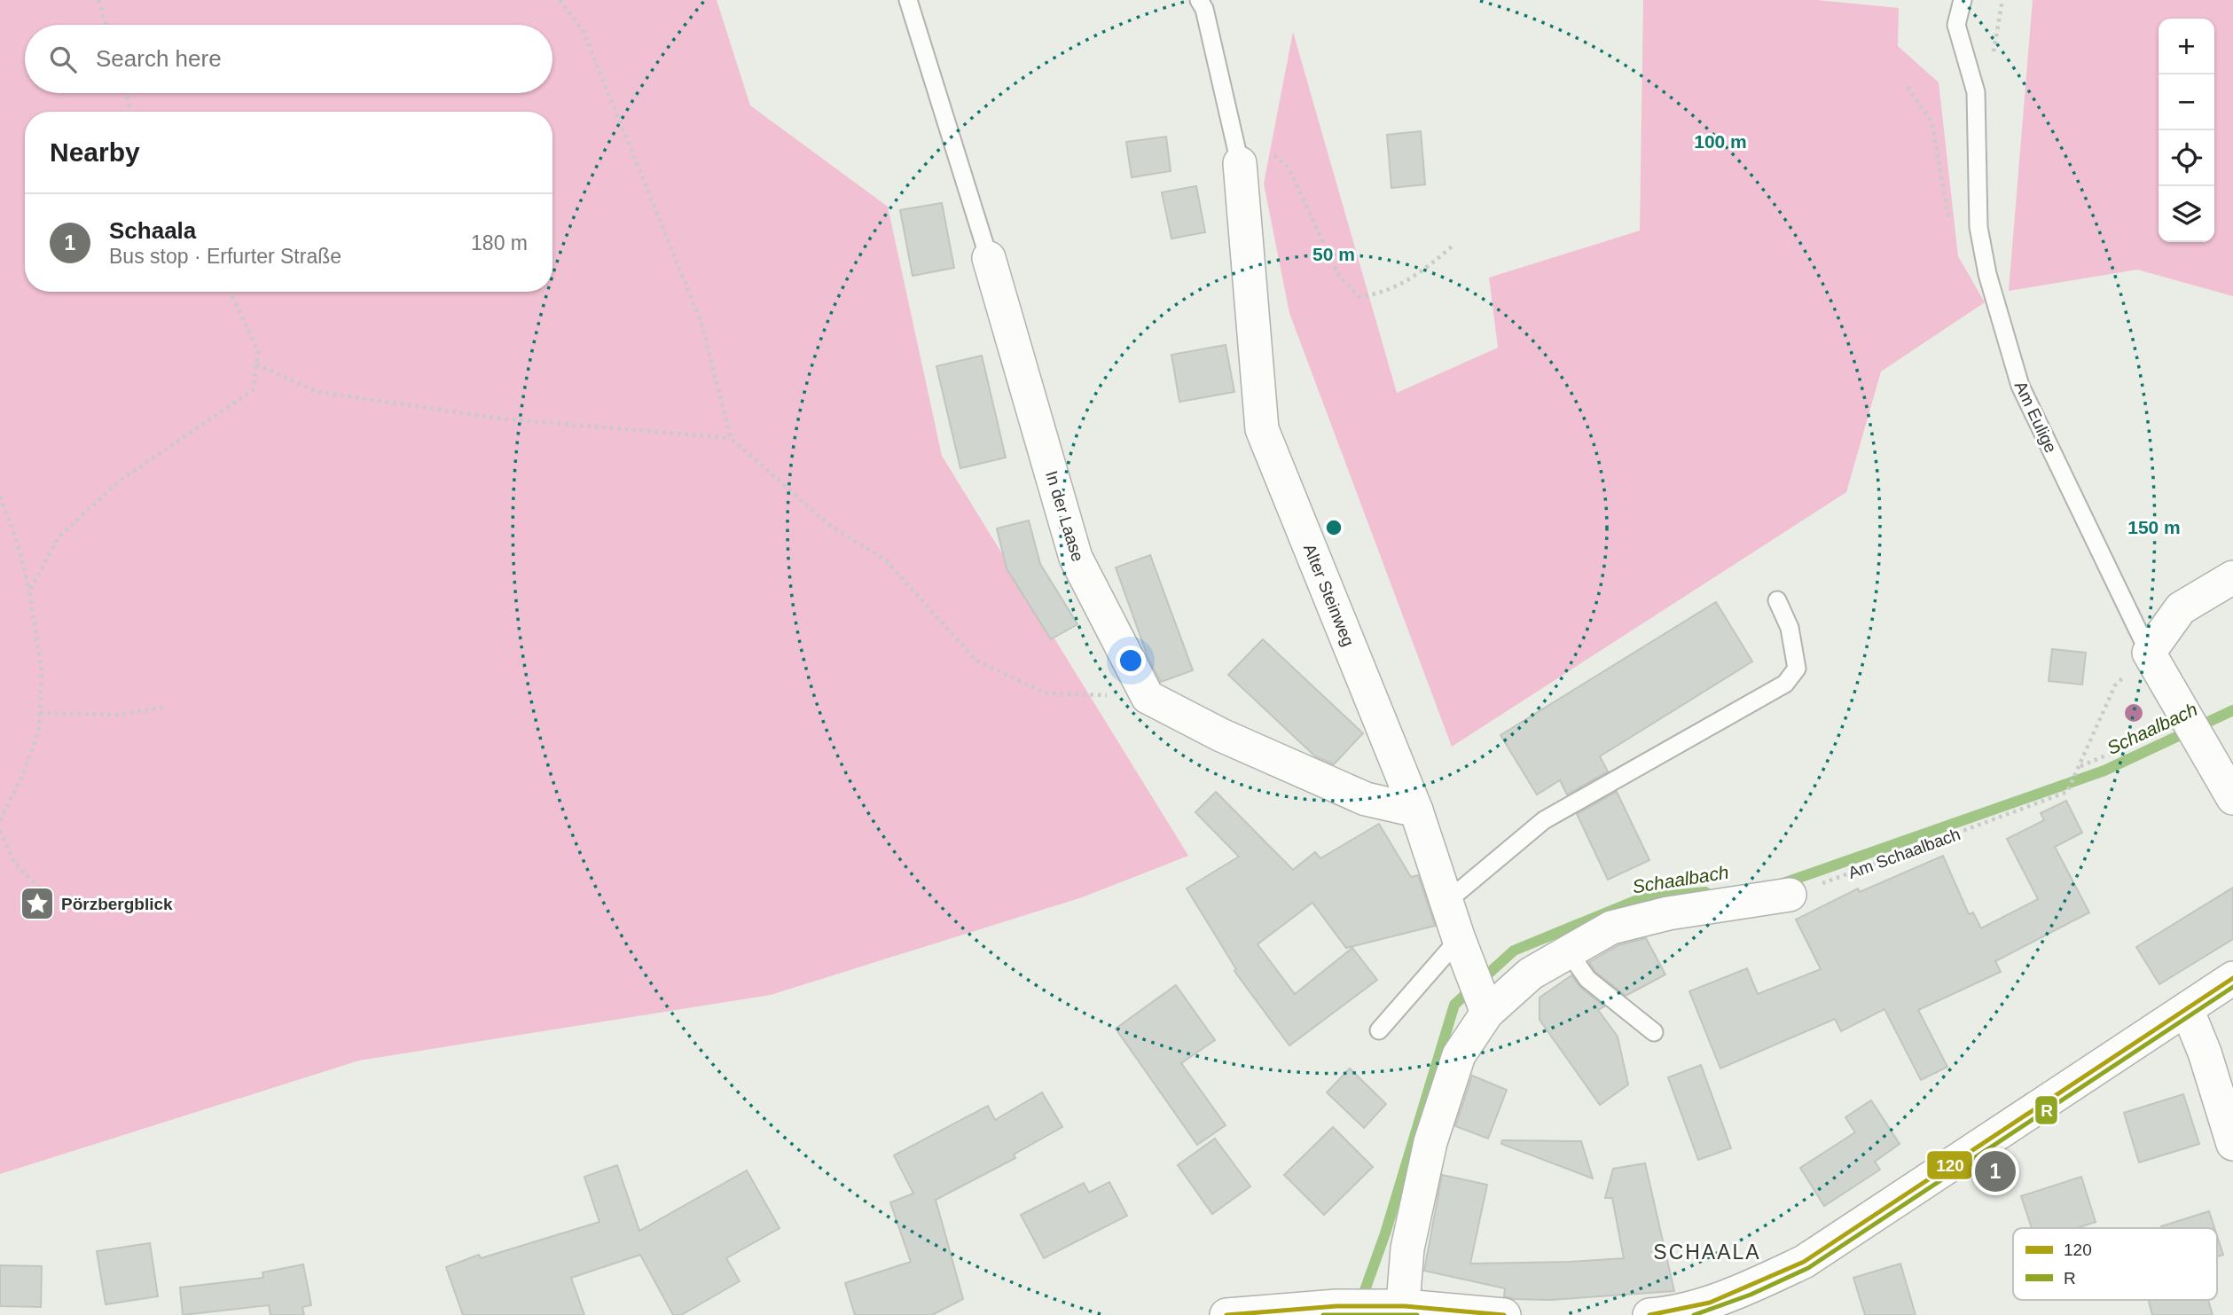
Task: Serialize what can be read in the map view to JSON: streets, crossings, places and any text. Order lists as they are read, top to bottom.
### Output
{
  "streets": {
    "street": ["Am Eulige", "In der Laase", "Alter Steinweg"],
    "path": ["Am Schaalbach"]
  },
  "crossings": [
    ["Am Eulige", "Am Schaalbach"]
  ],
  "districts": ["SCHAALA"],
  "water": ["Schaalbach"],
  "places": {
    "place": ["Pörzbergblick"]
  },
  "lines": ["transit line 120", "transit line R"],
  "legend": ["120", "R"],
  "page": {
    "map_buttons": ["+", "−"],
    "search": "Search here",
    "heading": "Nearby",
    "list": [
      {
        "mark": "1",
        "name": "Schaala",
        "note": "Bus stop · Erfurter Straße",
        "value": "180 m"
      }
    ],
    "pins": "1"
  },
  "rings": ["100 m", "50 m", "150 m"]
}
